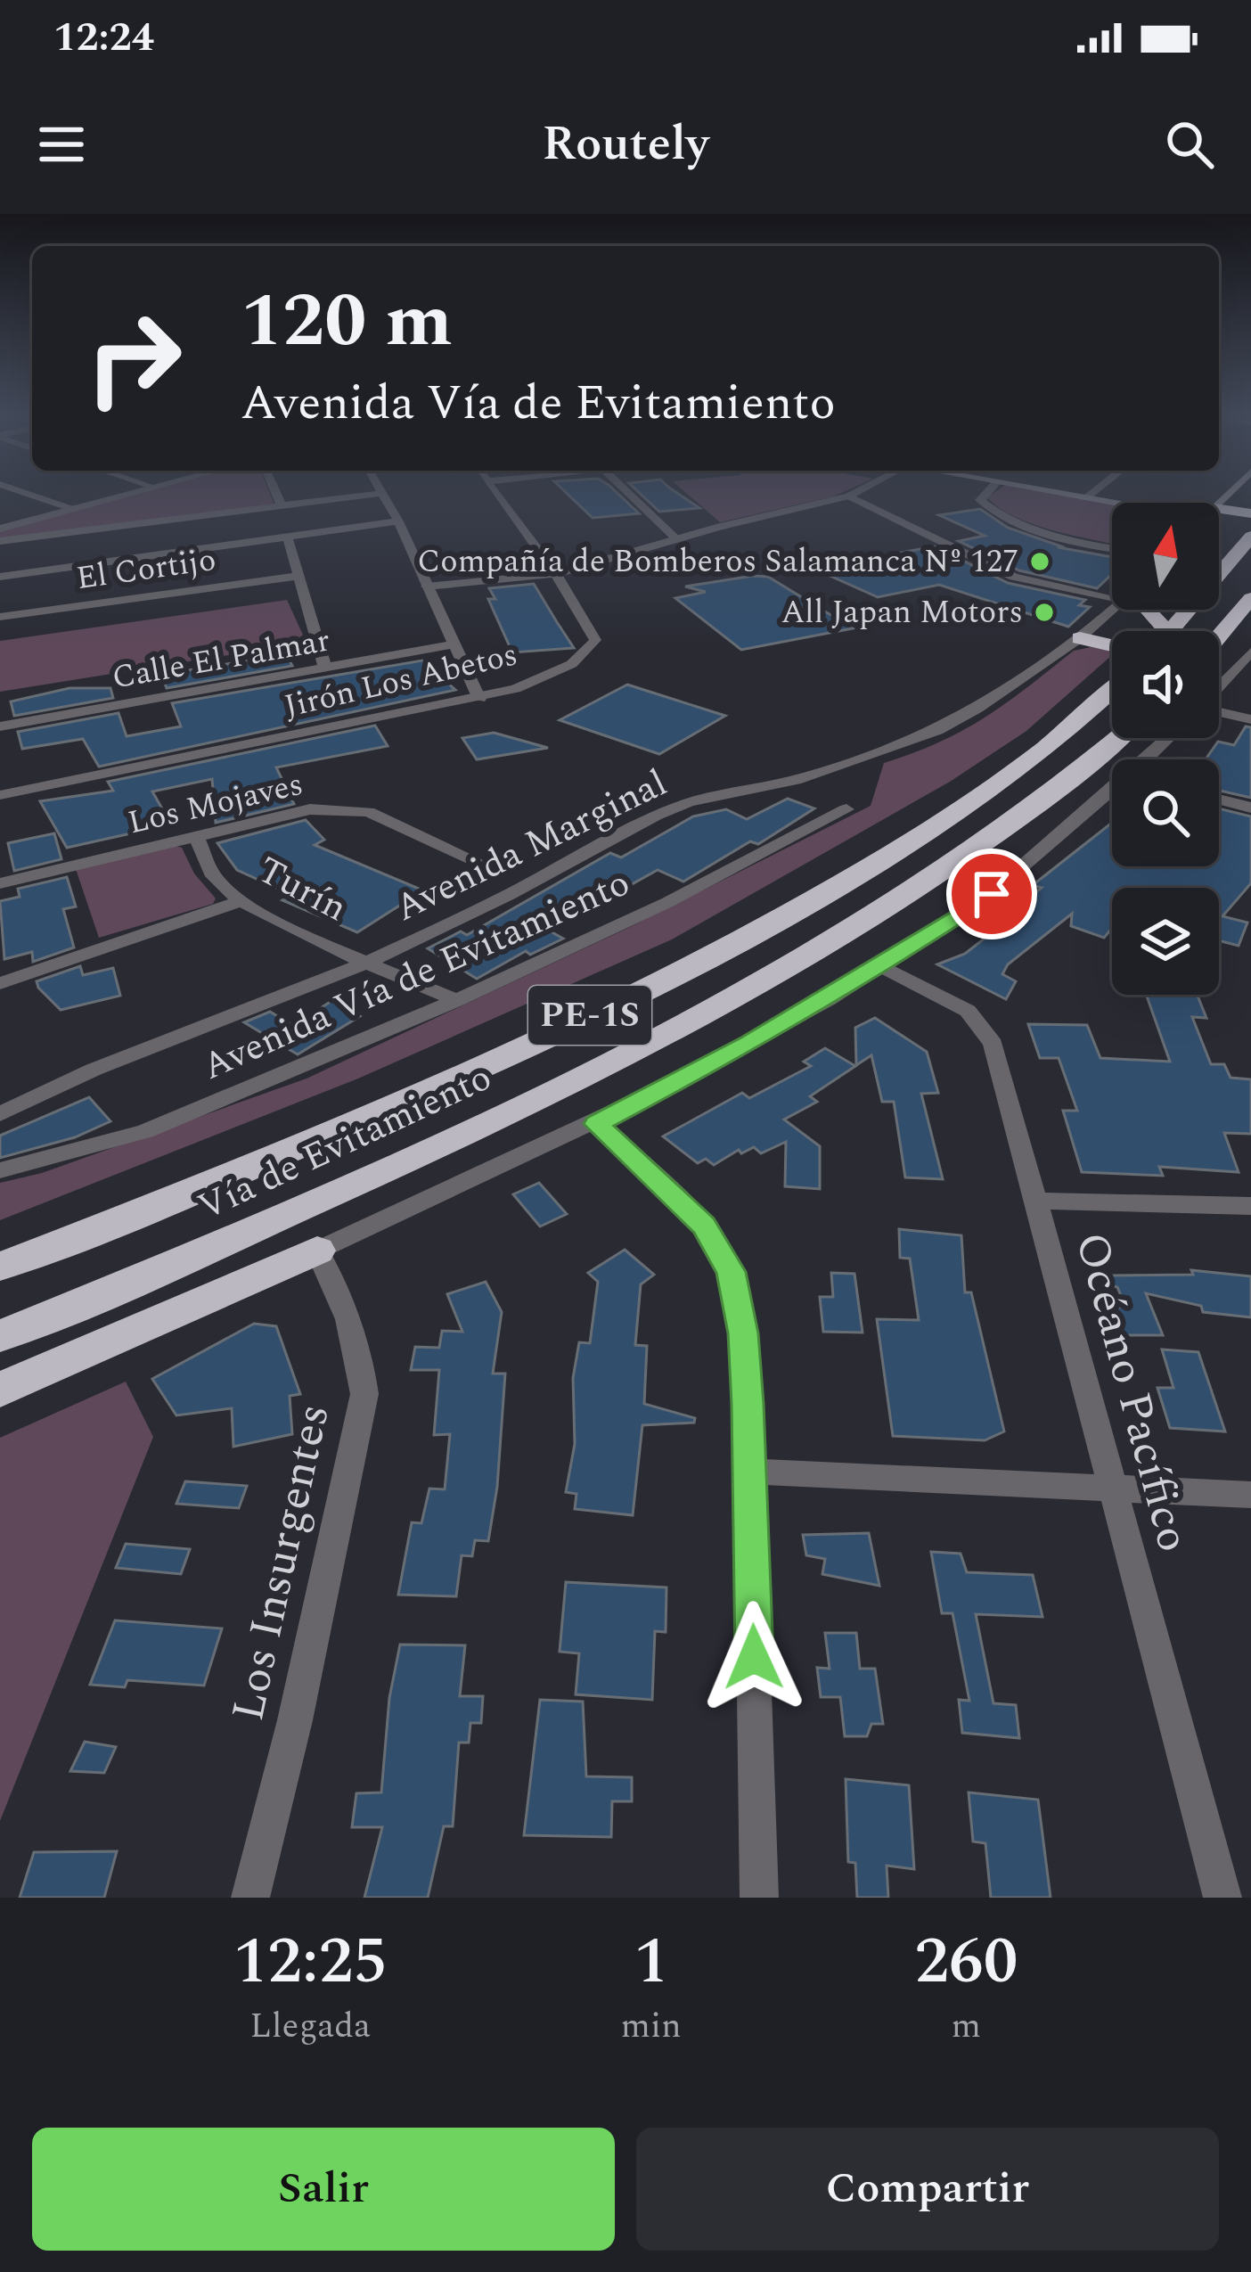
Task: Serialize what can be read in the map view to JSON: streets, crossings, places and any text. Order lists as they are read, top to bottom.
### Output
{
  "streets": {
    "highway": ["PE-1S", "Vía de Evitamiento"],
    "street": [
      "El Cortijo",
      "Calle El Palmar",
      "Jirón Los Abetos",
      "Los Mojaves",
      "Avenida Marginal",
      "Turín",
      "Avenida Vía de Evitamiento",
      "Océano Pacífico",
      "Los Insurgentes"
    ]
  },
  "crossings": [
    ["Los Mojaves", "Turín"],
    ["Avenida Marginal", "Turín"],
    ["Turín", "Avenida Vía de Evitamiento"]
  ],
  "places": ["Compañía de Bomberos Salamanca Nº 127", "All Japan Motors"],
  "north": "top",
  "page": {
    "status": "12:24",
    "header": "Routely",
    "turn": ["120 m", "Avenida Vía de Evitamiento"],
    "eta": [
      "12:25",
      "Llegada",
      "1",
      "min",
      "260",
      "m"
    ],
    "buttons": ["Salir", "Compartir"]
  }
}
